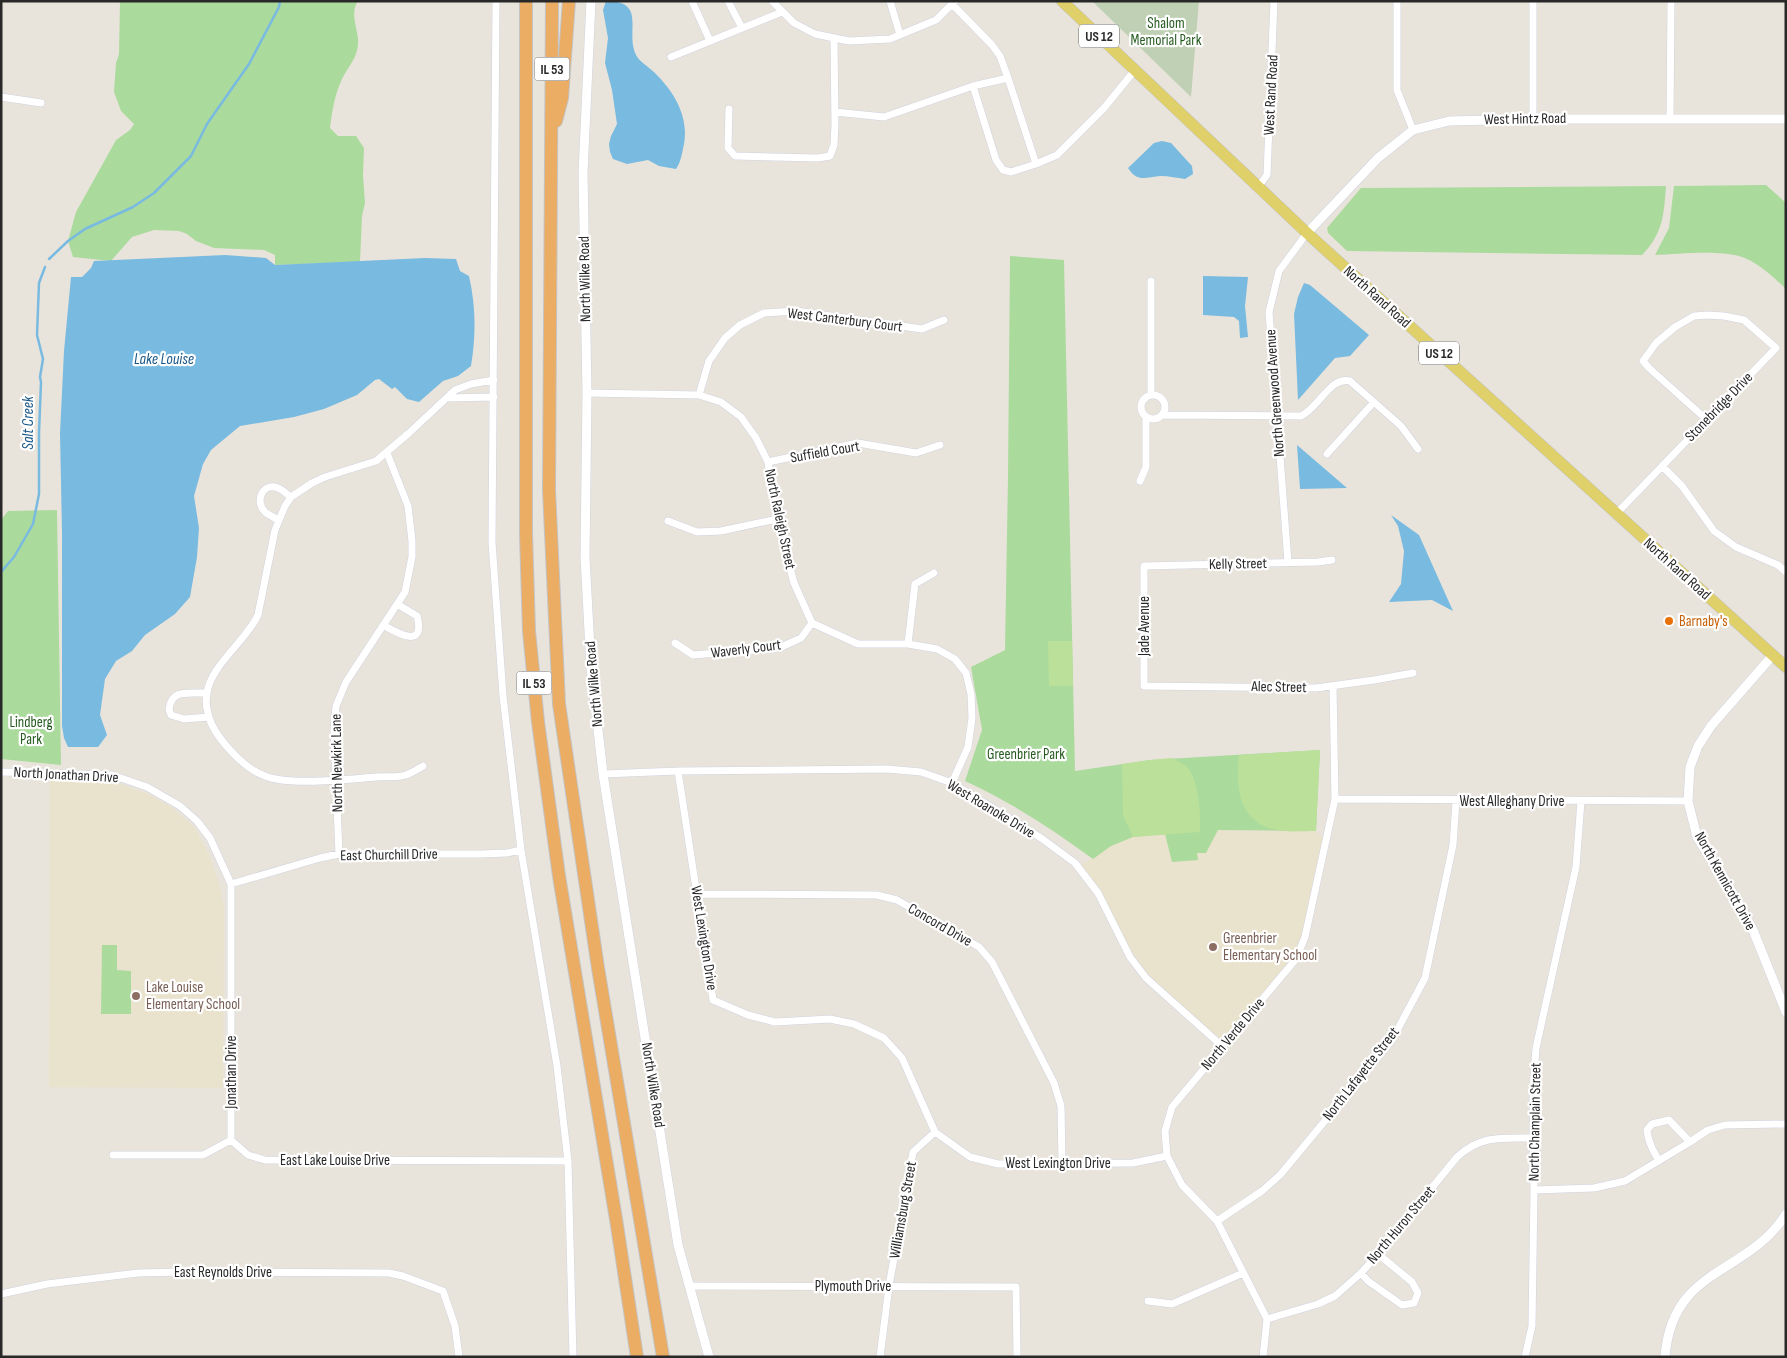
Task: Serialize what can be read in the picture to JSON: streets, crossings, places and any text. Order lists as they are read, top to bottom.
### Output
{
  "streets": {
    "highway": ["IL 53"],
    "main road": ["US 12", "North Rand Road"],
    "street": [
      "West Rand Road",
      "West Hintz Road",
      "North Wilke Road",
      "West Canterbury Court",
      "North Greenwood Avenue",
      "Stonebridge Drive",
      "Suffield Court",
      "North Raleigh Street",
      "Kelly Street",
      "Jade Avenue",
      "Waverly Court",
      "Alec Street",
      "North Newkirk Lane",
      "North Jonathan Drive",
      "West Alleghany Drive",
      "West Roanoke Drive",
      "East Churchill Drive",
      "North Kennicott Drive",
      "Concord Drive",
      "West Lexington Drive",
      "North Verde Drive",
      "Jonathan Drive",
      "North Lafayette Street",
      "North Champlain Street",
      "East Lake Louise Drive",
      "Williamsburg Street",
      "North Huron Street",
      "East Reynolds Drive",
      "Plymouth Drive"
    ]
  },
  "crossings": [
    ["West Rand Road", "North Rand Road"],
    ["West Hintz Road", "North Rand Road"],
    ["West Hintz Road", "North Greenwood Avenue"],
    ["North Wilke Road", "North Raleigh Street"],
    ["North Wilke Road", "West Roanoke Drive"],
    ["North Wilke Road", "Plymouth Drive"],
    ["North Rand Road", "North Greenwood Avenue"],
    ["North Rand Road", "Stonebridge Drive"],
    ["North Rand Road", "North Kennicott Drive"],
    ["West Canterbury Court", "North Raleigh Street"],
    ["North Greenwood Avenue", "Kelly Street"],
    ["Suffield Court", "North Raleigh Street"],
    ["North Raleigh Street", "Waverly Court"],
    ["Kelly Street", "Jade Avenue"],
    ["Jade Avenue", "Alec Street"],
    ["Alec Street", "North Verde Drive"],
    ["North Newkirk Lane", "East Churchill Drive"],
    ["North Jonathan Drive", "East Churchill Drive"],
    ["North Jonathan Drive", "Jonathan Drive"],
    ["West Alleghany Drive", "North Kennicott Drive"],
    ["West Alleghany Drive", "North Verde Drive"],
    ["West Alleghany Drive", "North Lafayette Street"],
    ["West Alleghany Drive", "North Champlain Street"],
    ["West Roanoke Drive", "West Lexington Drive"],
    ["West Roanoke Drive", "North Verde Drive"],
    ["East Churchill Drive", "Jonathan Drive"],
    ["Concord Drive", "West Lexington Drive"],
    ["West Lexington Drive", "North Verde Drive"],
    ["West Lexington Drive", "Williamsburg Street"],
    ["North Verde Drive", "North Lafayette Street"],
    ["North Verde Drive", "North Huron Street"],
    ["Jonathan Drive", "East Lake Louise Drive"],
    ["North Champlain Street", "North Huron Street"],
    ["Williamsburg Street", "Plymouth Drive"]
  ],
  "water": ["Lake Louise", "Salt Creek"],
  "parks": ["Shalom Memorial Park", "Lindberg Park", "Greenbrier Park"],
  "places": ["Barnaby's", "Greenbrier Elementary School", "Lake Louise Elementary School"]
}
